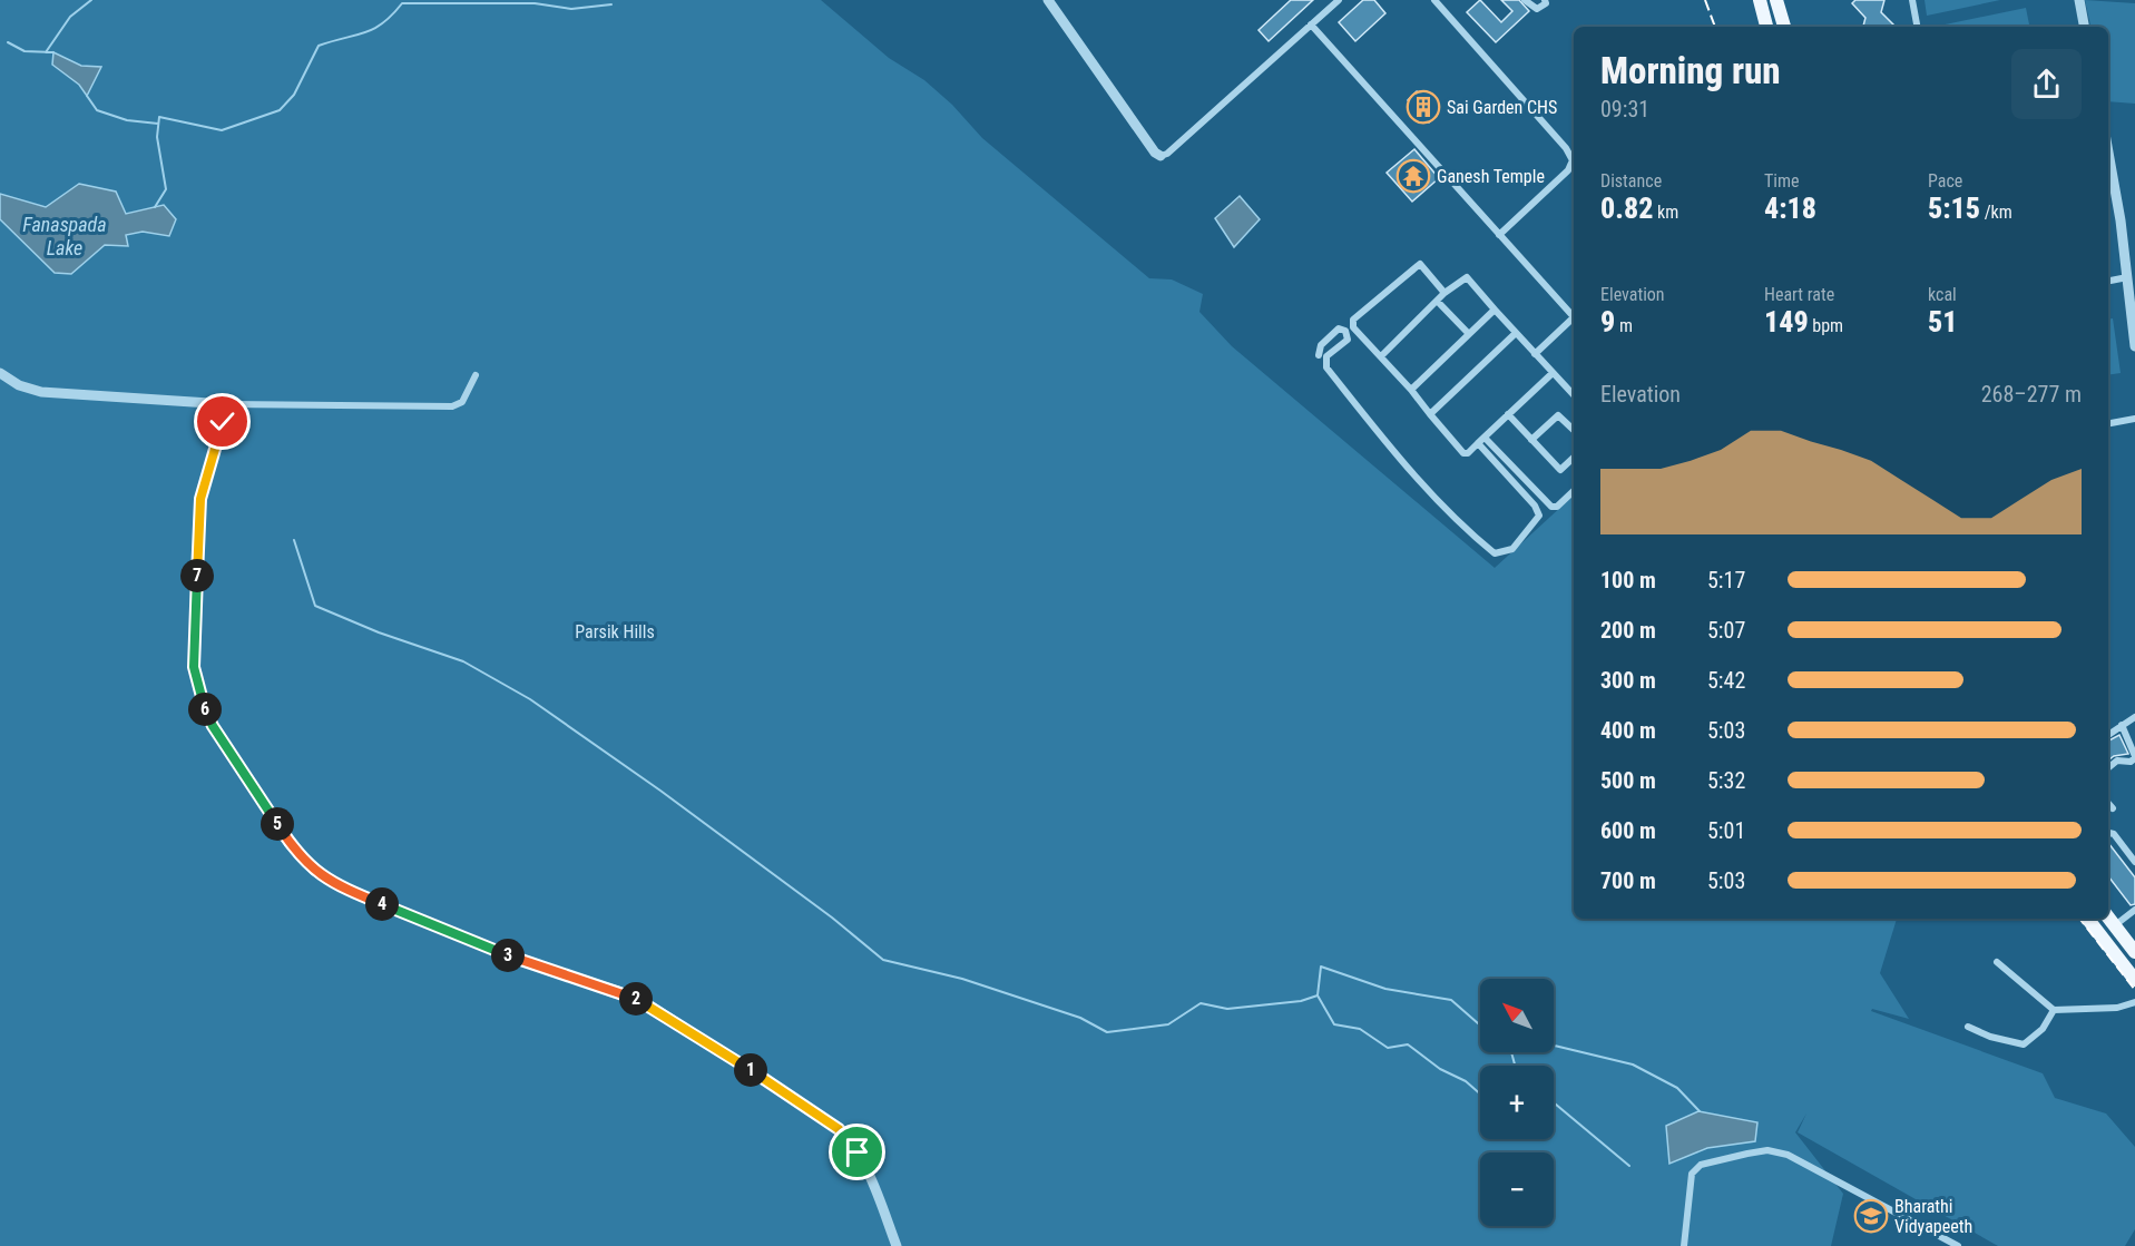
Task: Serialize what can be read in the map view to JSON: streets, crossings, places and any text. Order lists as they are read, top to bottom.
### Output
{
  "water": ["Fanaspada Lake"],
  "parks": ["Parsik Hills"],
  "places": {
    "building": ["Sai Garden CHS"],
    "temple": ["Ganesh Temple"],
    "school or university": ["Bharathi Vidyapeeth"]
  },
  "north": "top left",
  "page": {
    "heading": ["Morning run", "09:31"],
    "stats": [
      ["Distance", "0.82 km"],
      ["Time", "4:18"],
      ["Pace", "5:15 /km"],
      ["Elevation", "9 m"],
      ["Heart rate", "149 bpm"],
      ["kcal", "51"]
    ],
    "chart": ["Elevation", "268–277 m"],
    "list": [
      {
        "name": "100 m",
        "note": "5:17"
      },
      {
        "name": "200 m",
        "note": "5:07"
      },
      {
        "name": "300 m",
        "note": "5:42"
      },
      {
        "name": "400 m",
        "note": "5:03"
      },
      {
        "name": "500 m",
        "note": "5:32"
      },
      {
        "name": "600 m",
        "note": "5:01"
      },
      {
        "name": "700 m",
        "note": "5:03"
      }
    ],
    "pins": [
      "7",
      "6",
      "5",
      "4",
      "3",
      "2",
      "1"
    ],
    "map_buttons": ["+", "−"]
  }
}
